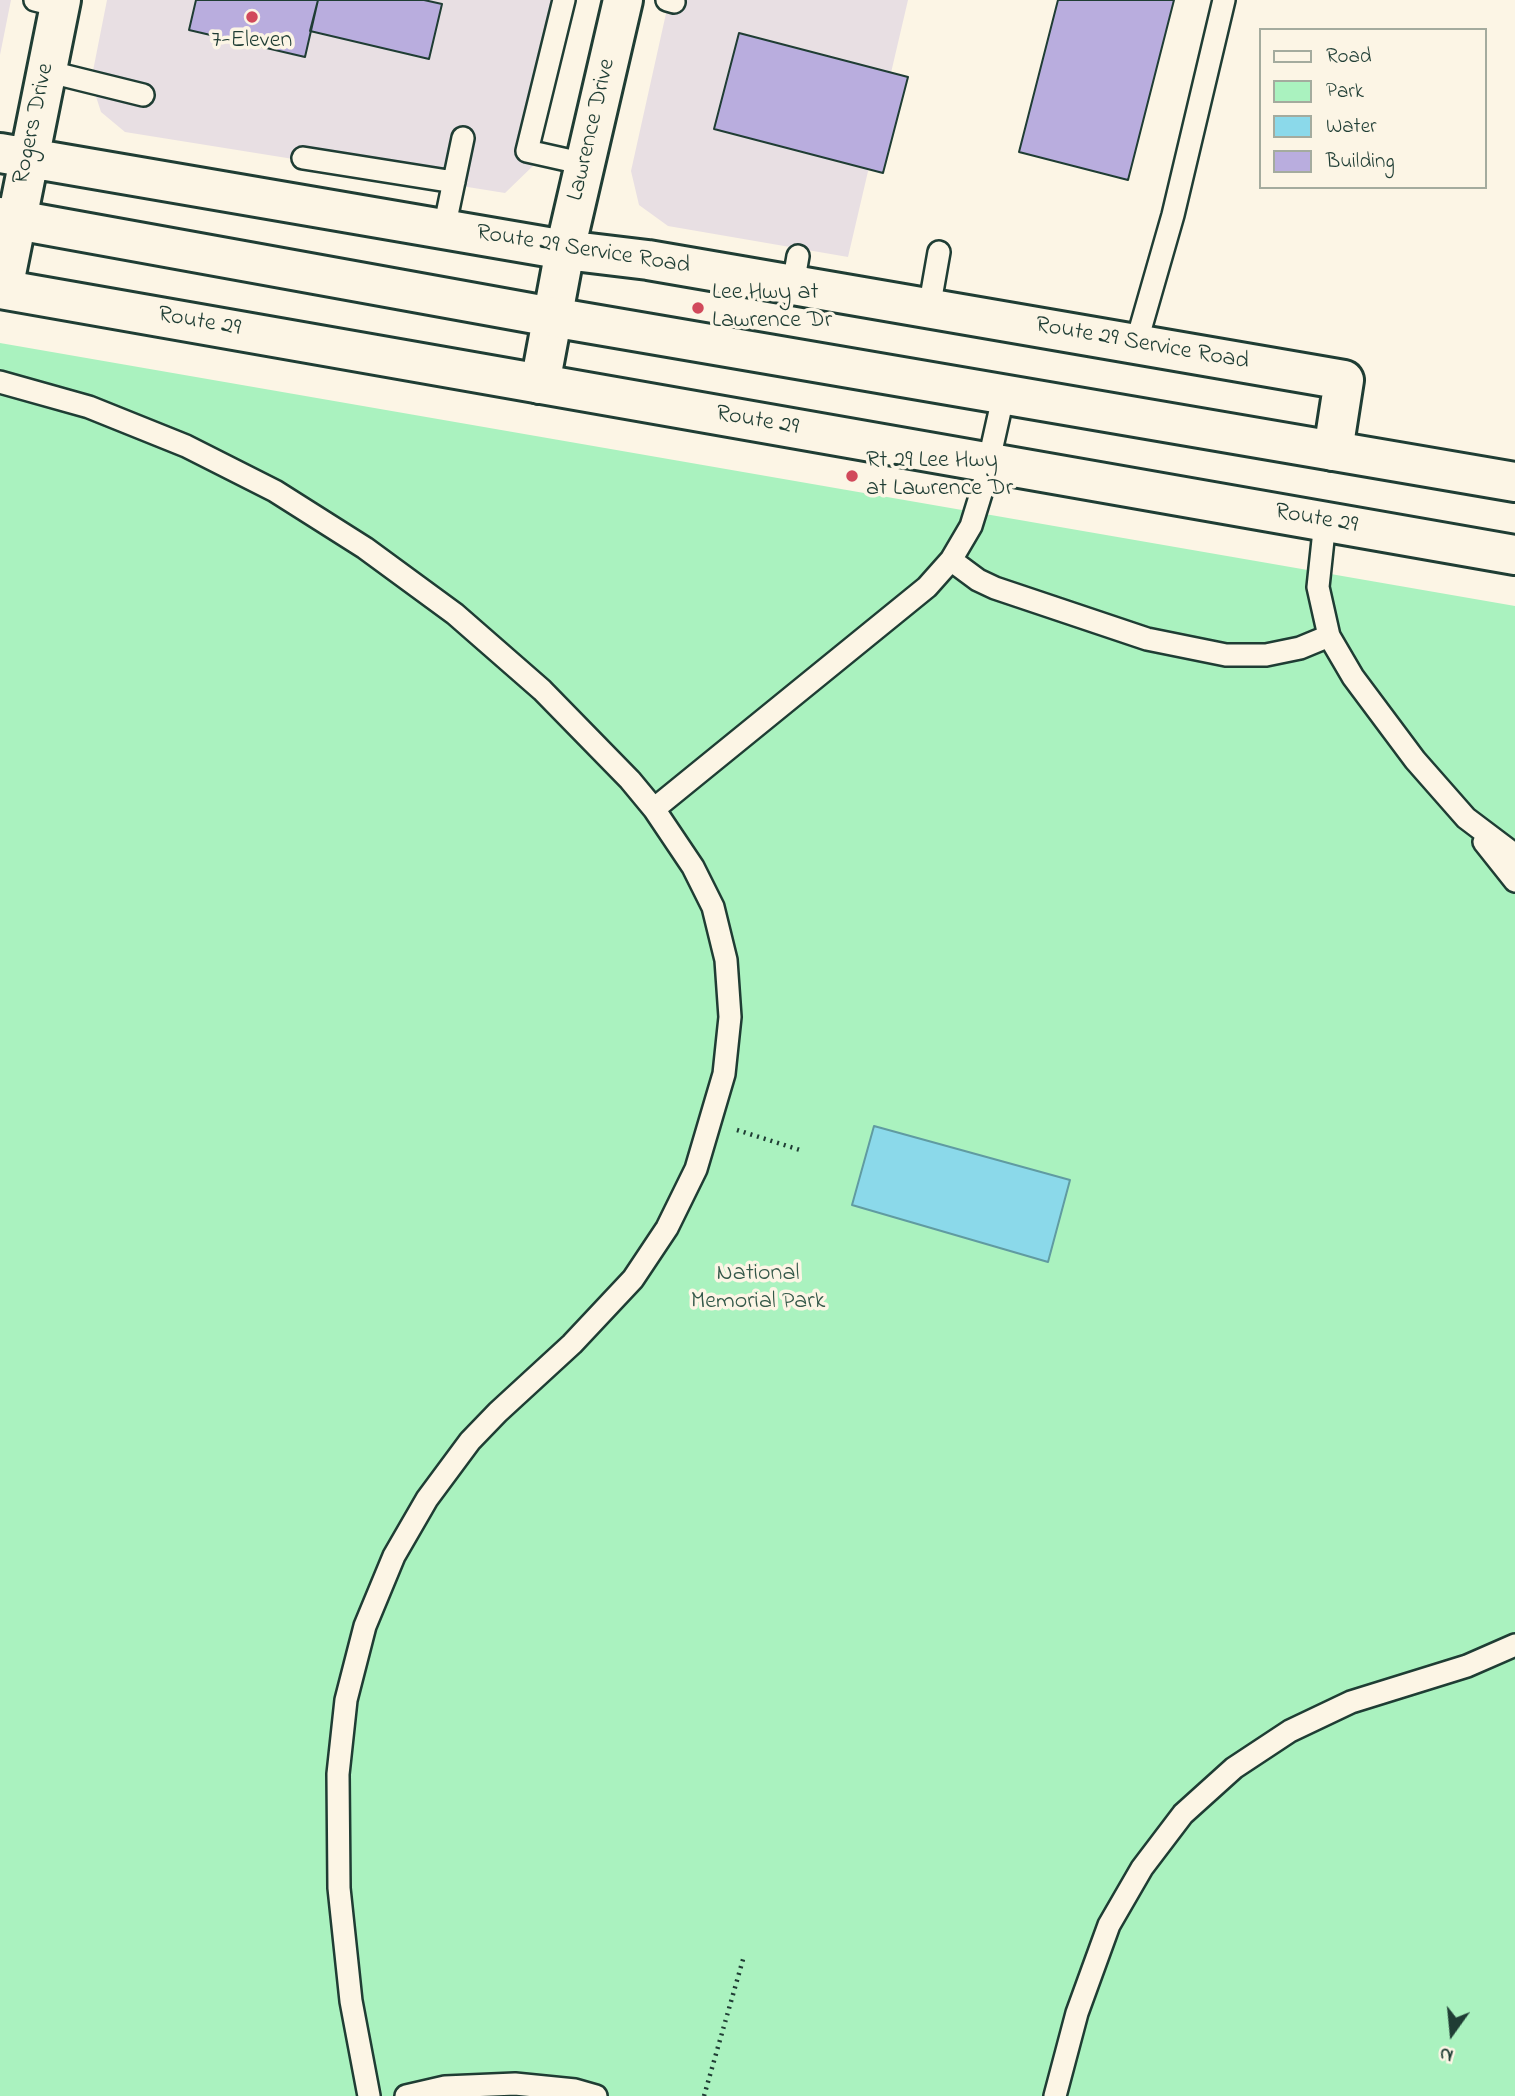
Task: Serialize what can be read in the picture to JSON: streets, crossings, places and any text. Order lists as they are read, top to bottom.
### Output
{
  "streets": {
    "main road": [
      "Rogers Drive",
      "Lawrence Drive",
      "Route 29 Service Road",
      "Route 29"
    ]
  },
  "crossings": [
    ["Rogers Drive", "Route 29 Service Road"],
    ["Rogers Drive", "Route 29"],
    ["Lawrence Drive", "Route 29 Service Road"],
    ["Lawrence Drive", "Route 29"]
  ],
  "parks": ["National Memorial Park"],
  "places": ["7-Eleven", "Lee Hwy at Lawrence Dr", "Rt 29 Lee Hwy at Lawrence Dr"],
  "legend": [
    "Road",
    "Park",
    "Water",
    "Building"
  ],
  "north": "bottom"
}
